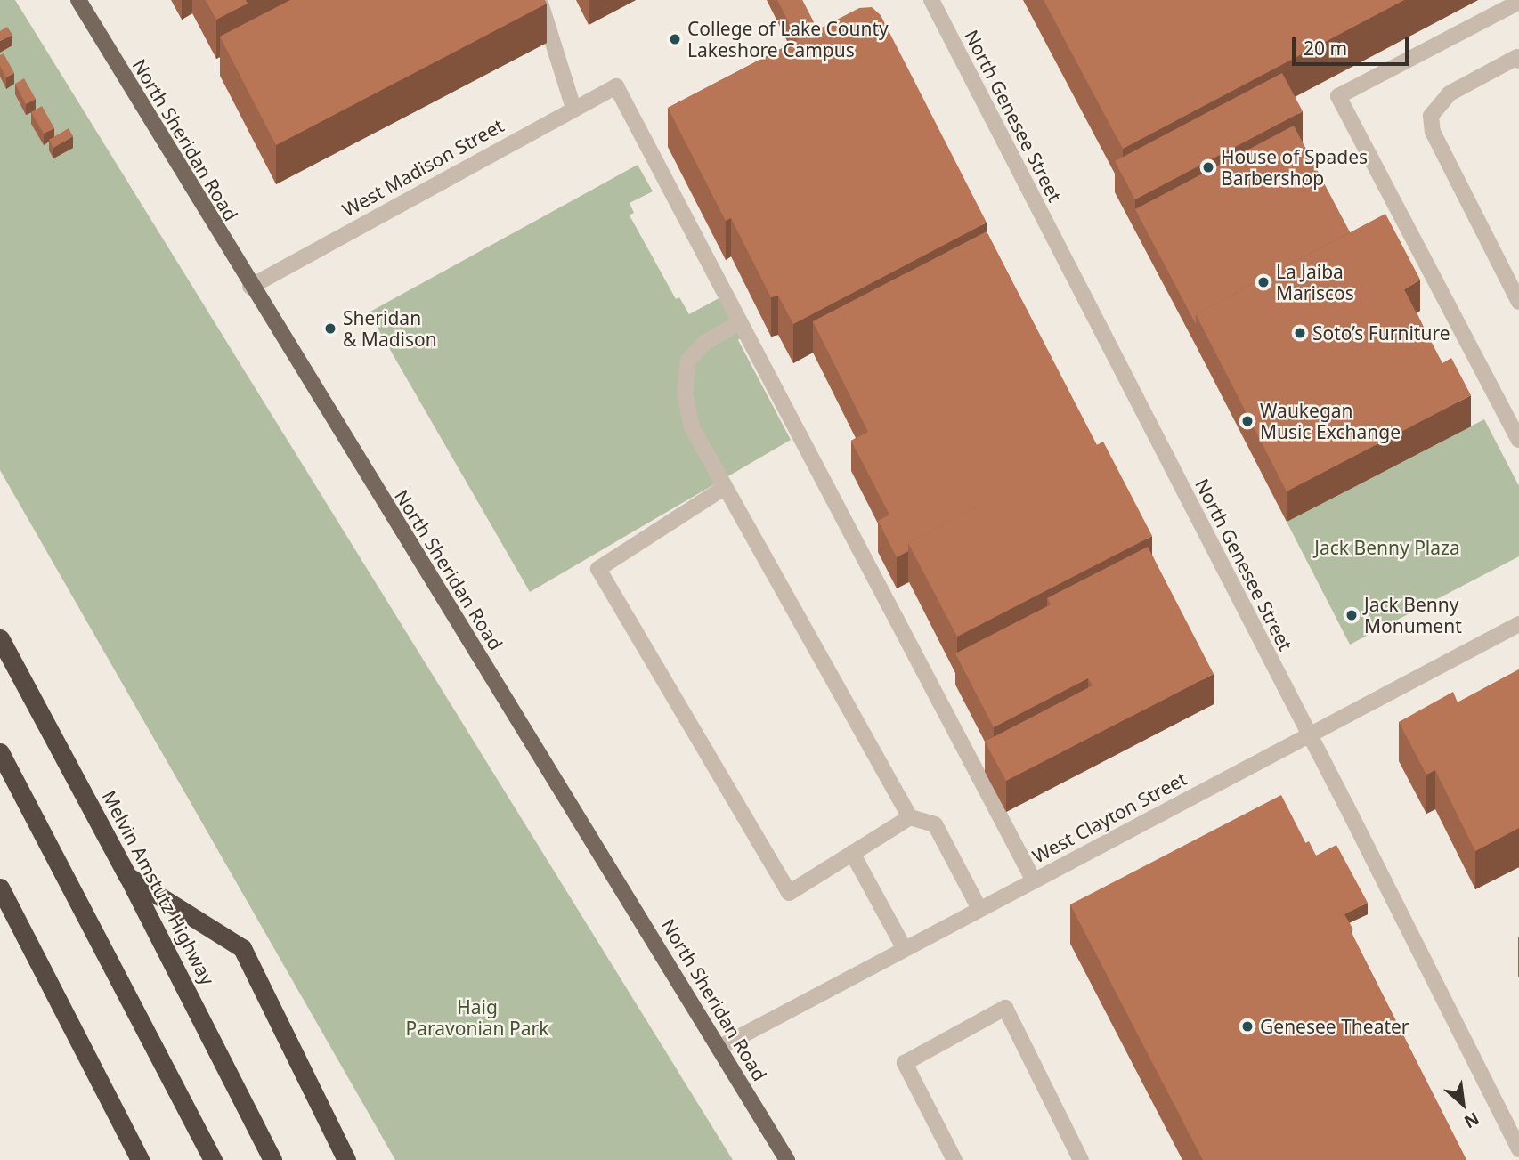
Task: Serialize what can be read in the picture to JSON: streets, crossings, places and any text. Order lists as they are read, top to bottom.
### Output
{
  "streets": {
    "highway": ["Melvin Amstutz Highway"],
    "main road": ["North Sheridan Road"],
    "street": ["North Genesee Street", "West Madison Street", "West Clayton Street"]
  },
  "crossings": [
    ["North Genesee Street", "West Clayton Street"],
    ["North Sheridan Road", "West Madison Street"],
    ["North Sheridan Road", "West Clayton Street"]
  ],
  "parks": ["Jack Benny Plaza", "Haig Paravonian Park"],
  "places": [
    "College of Lake County Lakeshore Campus",
    "House of Spades Barbershop",
    "La Jaiba Mariscos",
    "Sheridan & Madison",
    "Soto’s Furniture",
    "Waukegan Music Exchange",
    "Jack Benny Monument",
    "Genesee Theater"
  ],
  "scale_bar": "20 m",
  "north": "bottom right"
}
